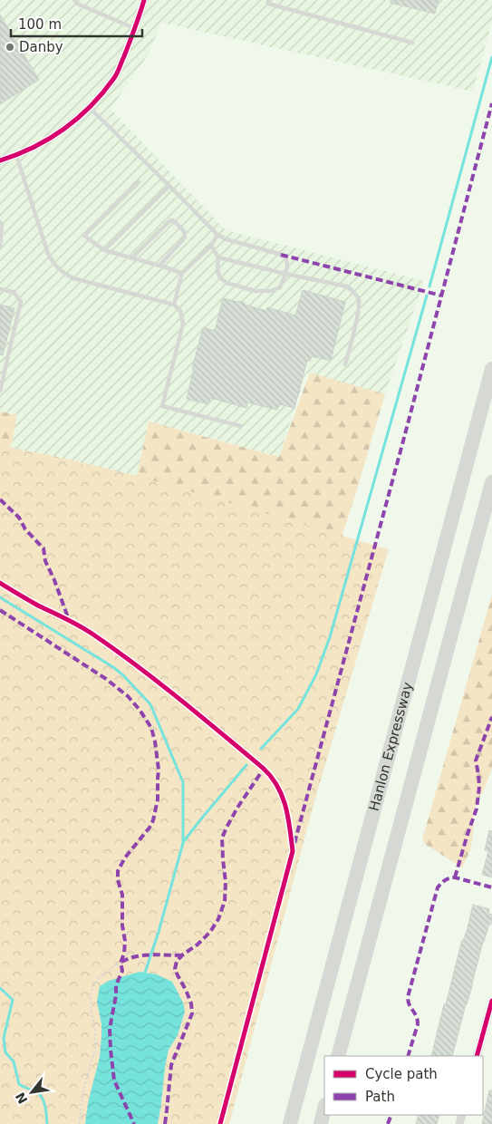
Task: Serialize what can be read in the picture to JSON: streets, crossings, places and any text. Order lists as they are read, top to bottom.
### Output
{
  "streets": {
    "highway": ["Hanlon Expressway"]
  },
  "places": ["Danby"],
  "legend": ["Cycle path", "Path"],
  "scale_bar": "100 m",
  "north": "bottom left"
}
